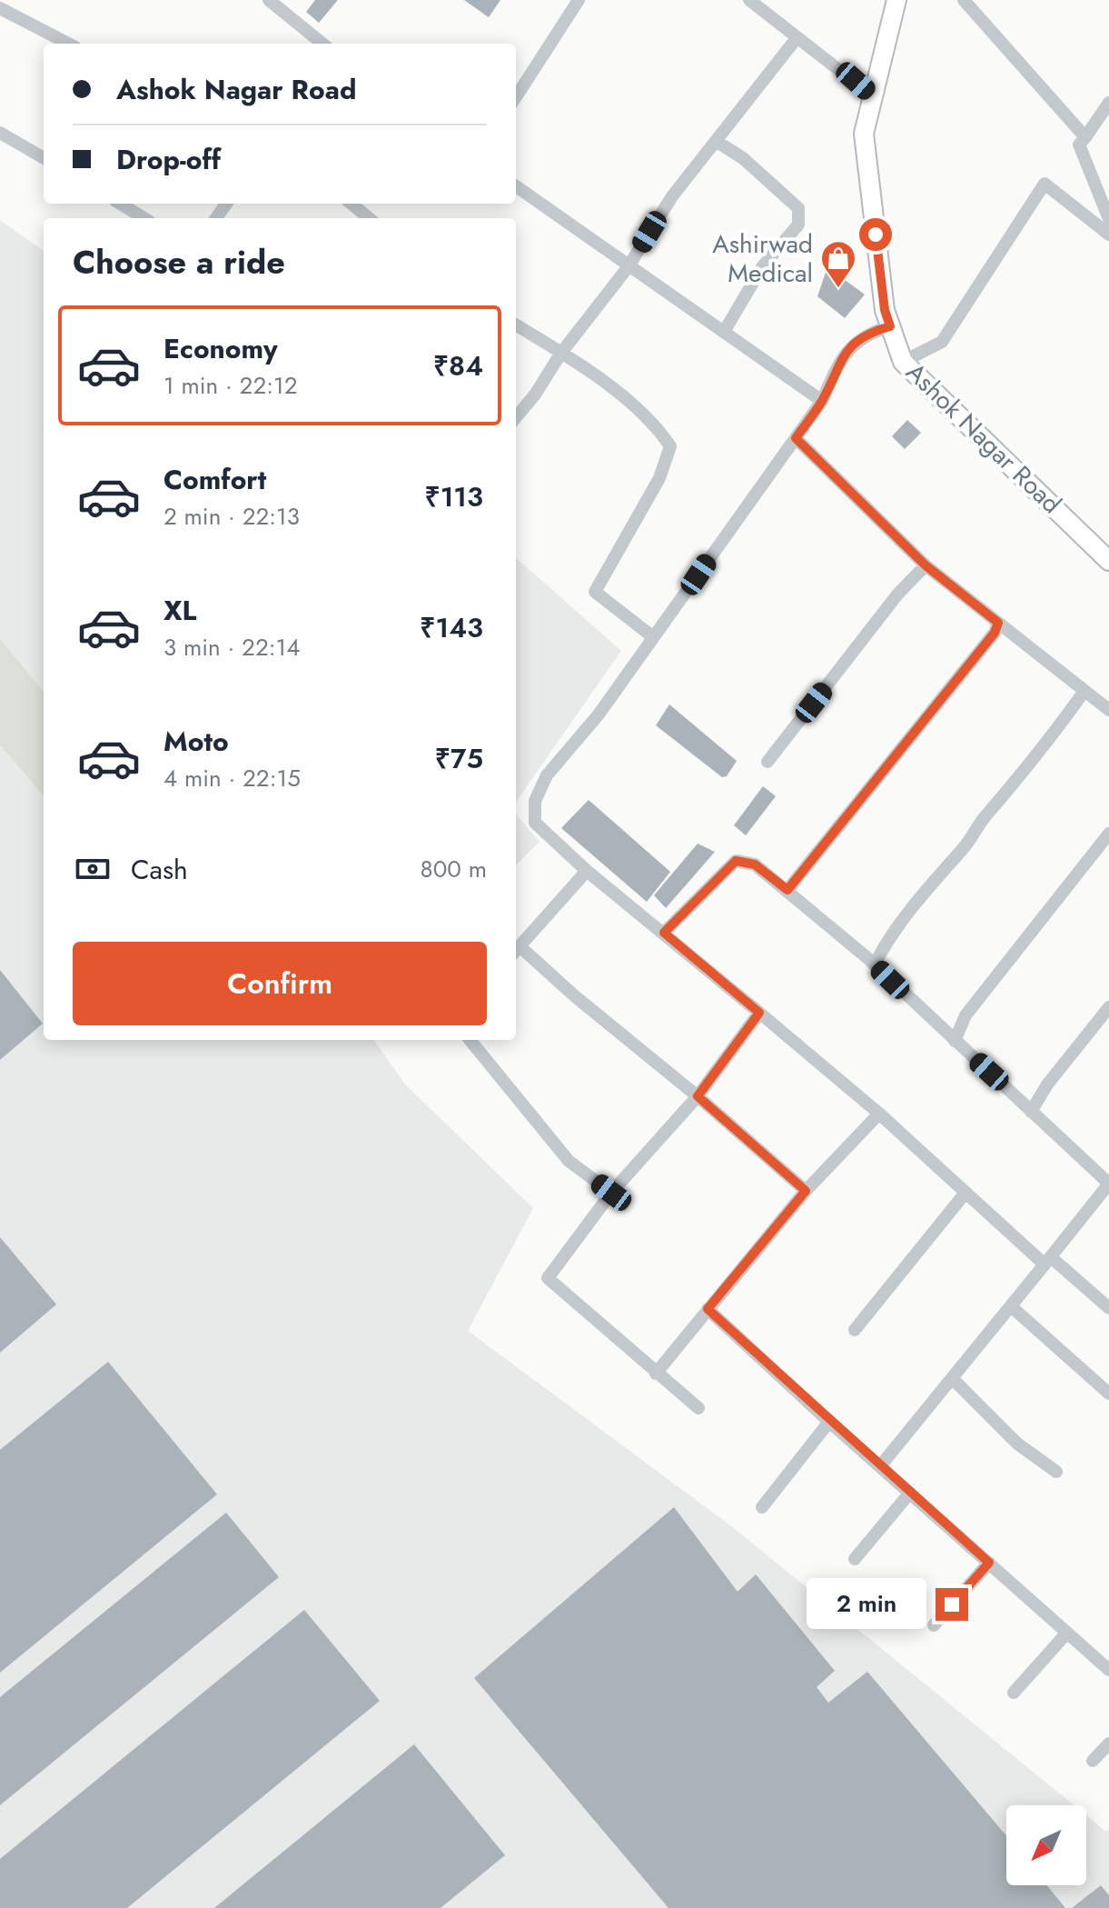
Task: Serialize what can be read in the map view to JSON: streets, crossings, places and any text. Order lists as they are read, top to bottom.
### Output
{
  "streets": {
    "street": ["Ashok Nagar Road"]
  },
  "places": {
    "shop": ["Ashirwad Medical"]
  },
  "north": "bottom left",
  "page": {
    "banner": ["Ashok Nagar Road", "Drop-off"],
    "heading": "Choose a ride",
    "list": [
      {
        "name": "Economy",
        "note": "1 min · 22:12",
        "value": "₹84"
      },
      {
        "name": "Comfort",
        "note": "2 min · 22:13",
        "value": "₹113"
      },
      {
        "name": "XL",
        "note": "3 min · 22:14",
        "value": "₹143"
      },
      {
        "name": "Moto",
        "note": "4 min · 22:15",
        "value": "₹75"
      }
    ],
    "pay": ["Cash", "800 m"],
    "buttons": "Confirm",
    "bubble": "2 min"
  }
}
